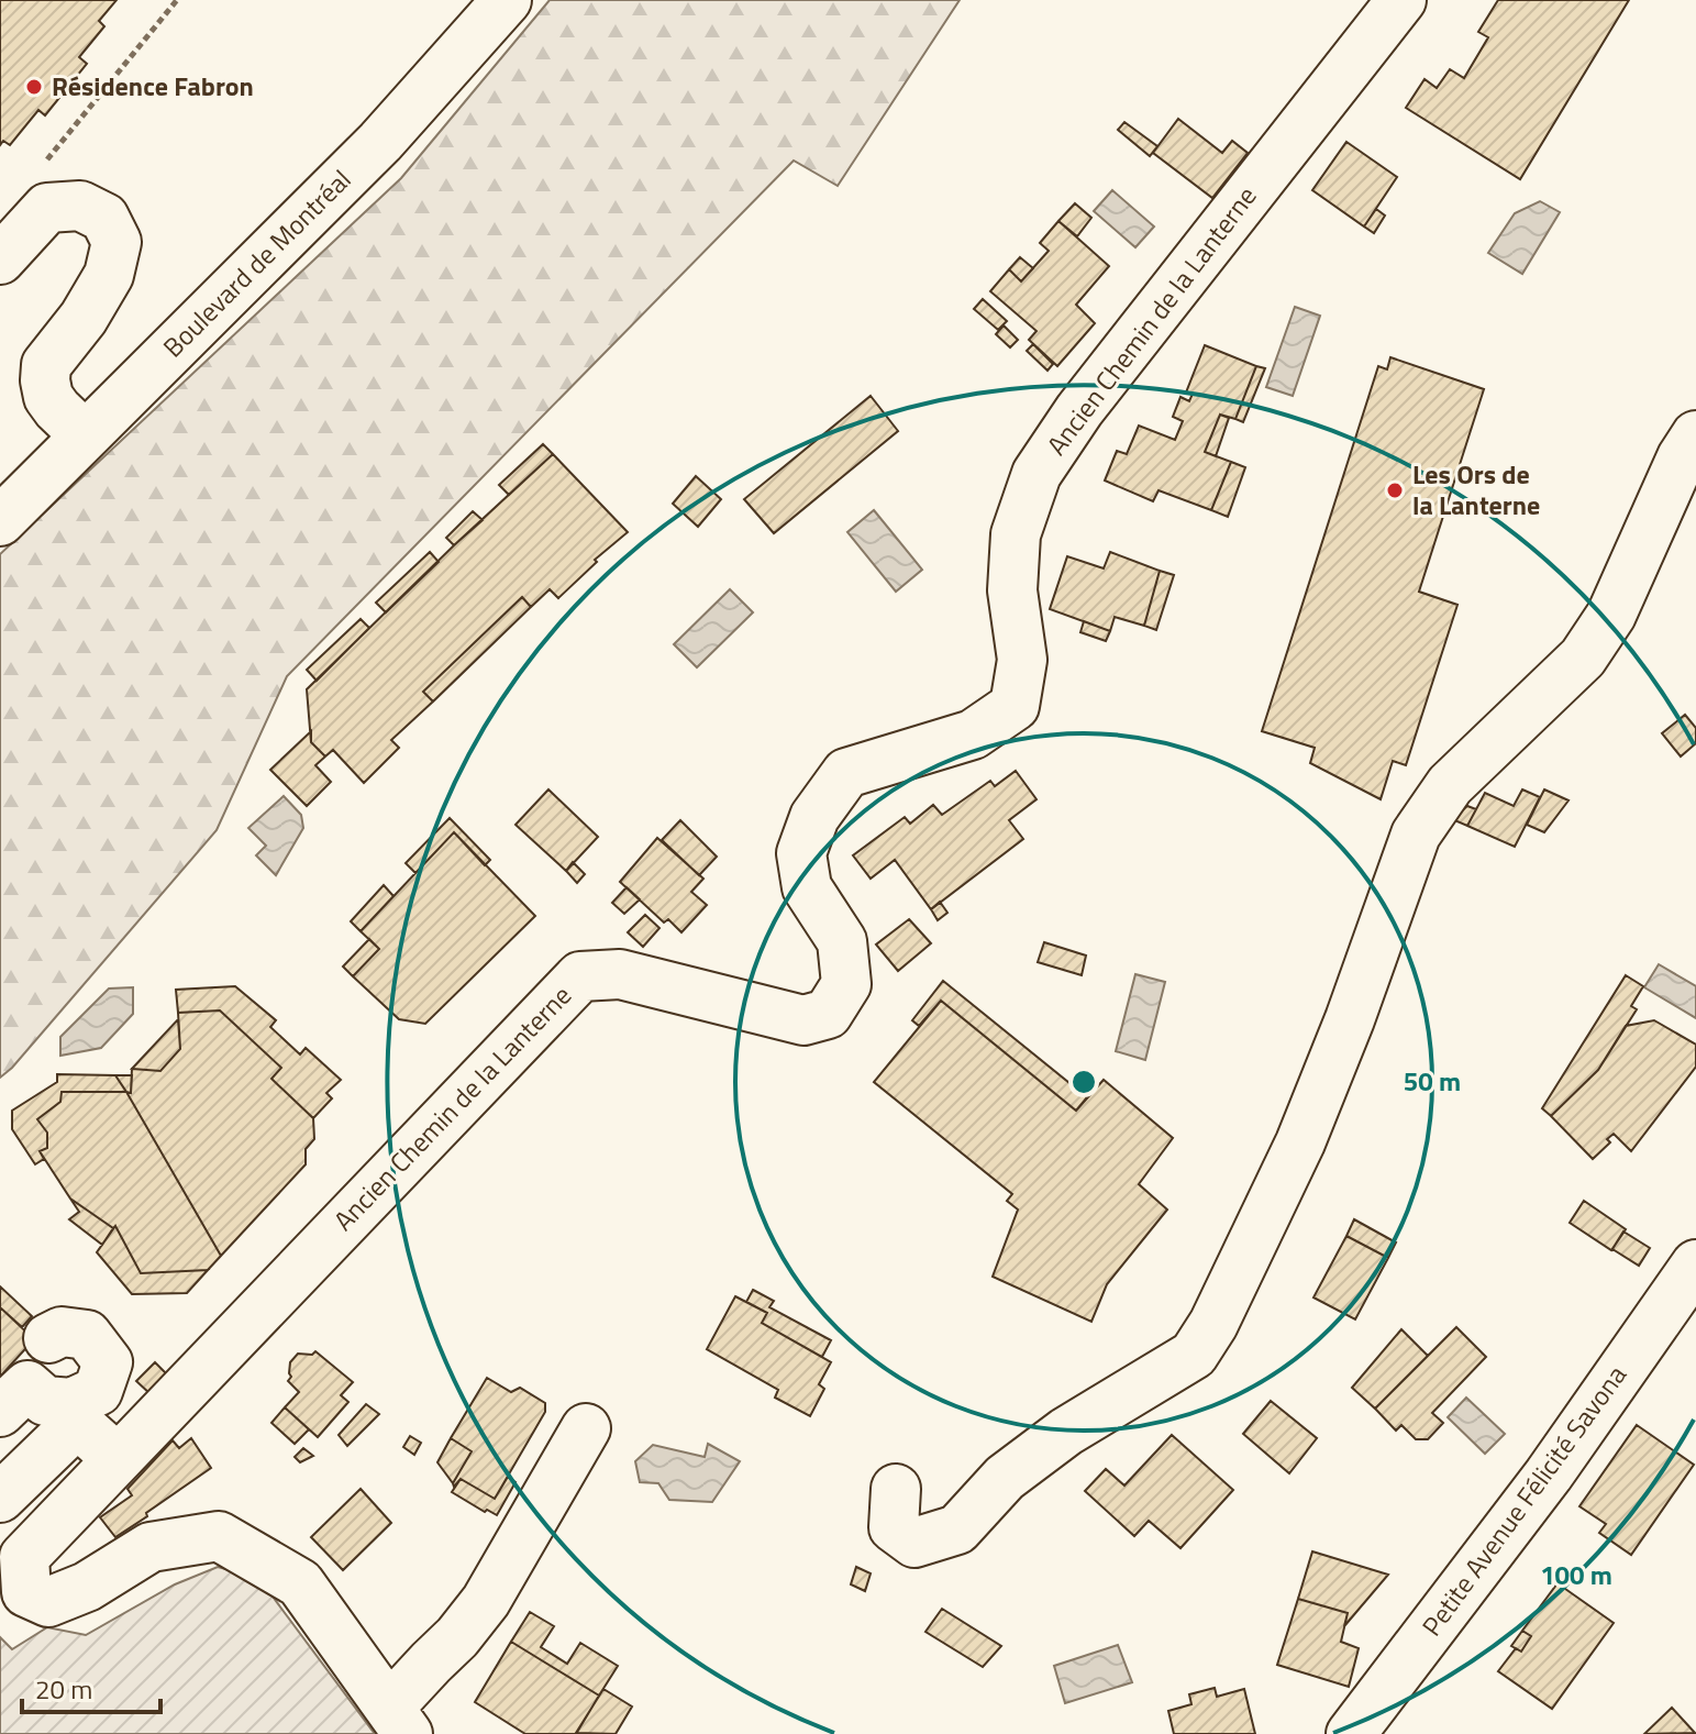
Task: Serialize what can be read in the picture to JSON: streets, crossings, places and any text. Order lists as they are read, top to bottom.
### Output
{
  "streets": {
    "street": ["Boulevard de Montréal", "Ancien Chemin de la Lanterne", "Petite Avenue Félicité Savona"]
  },
  "places": ["Résidence Fabron", "Les Ors de la Lanterne"],
  "scale_bar": "20 m",
  "rings": ["50 m", "100 m"]
}
